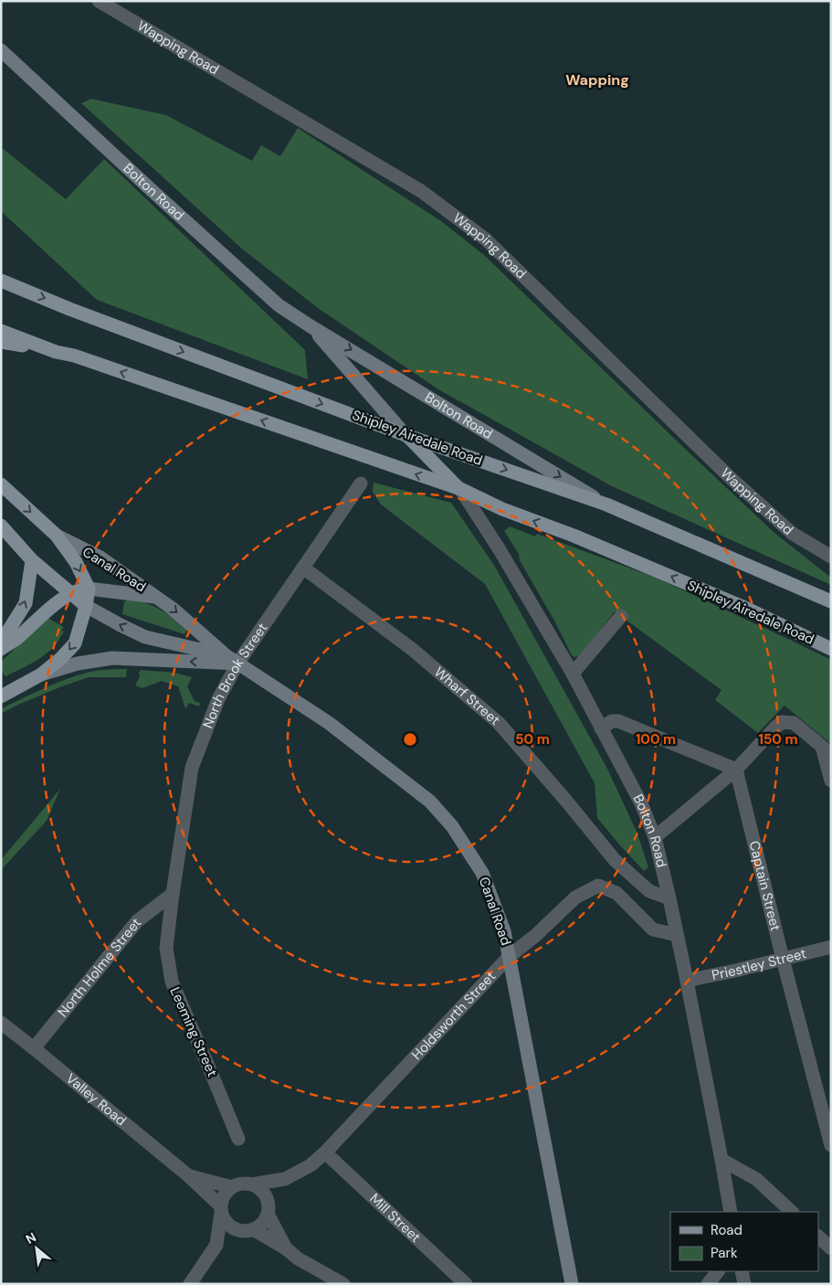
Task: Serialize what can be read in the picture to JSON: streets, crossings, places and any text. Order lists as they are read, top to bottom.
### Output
{
  "streets": {
    "main road": ["Shipley Airedale Road", "Canal Road"],
    "street": [
      "Wapping Road",
      "Bolton Road",
      "North Brook Street",
      "Wharf Street",
      "Captain Street",
      "Priestley Street",
      "North Holme Street",
      "Holdsworth Street",
      "Leeming Street",
      "Valley Road",
      "Mill Street"
    ]
  },
  "crossings": [
    ["Bolton Road", "Shipley Airedale Road"],
    ["Bolton Road", "Wharf Street"],
    ["Bolton Road", "Priestley Street"],
    ["Bolton Road", "Holdsworth Street"],
    ["Canal Road", "North Brook Street"],
    ["Canal Road", "Holdsworth Street"],
    ["North Brook Street", "Wharf Street"],
    ["North Brook Street", "North Holme Street"],
    ["North Brook Street", "Leeming Street"],
    ["Captain Street", "Priestley Street"],
    ["North Holme Street", "Leeming Street"],
    ["North Holme Street", "Valley Road"],
    ["Holdsworth Street", "Valley Road"],
    ["Holdsworth Street", "Mill Street"]
  ],
  "districts": ["Wapping"],
  "legend": ["Road", "Park"],
  "north": "top left",
  "rings": ["50 m", "100 m", "150 m"]
}
